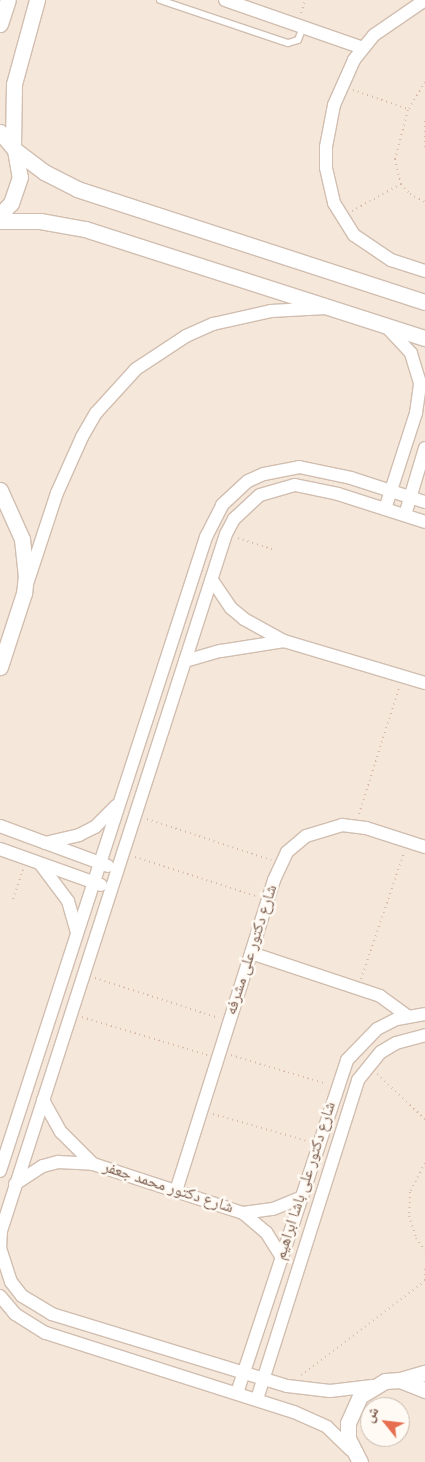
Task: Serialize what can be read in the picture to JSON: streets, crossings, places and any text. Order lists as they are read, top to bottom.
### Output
{
  "streets": {
    "street": ["شارع دكتور على مشرفه", "شارع دكتور على باشا ابراهيم", "شارع دكتور محمد جعفر"]
  },
  "crossings": [
    ["شارع دكتور على مشرفه", "شارع دكتور محمد جعفر"],
    ["شارع دكتور على باشا ابراهيم", "شارع دكتور محمد جعفر"]
  ],
  "north": "top left"
}
